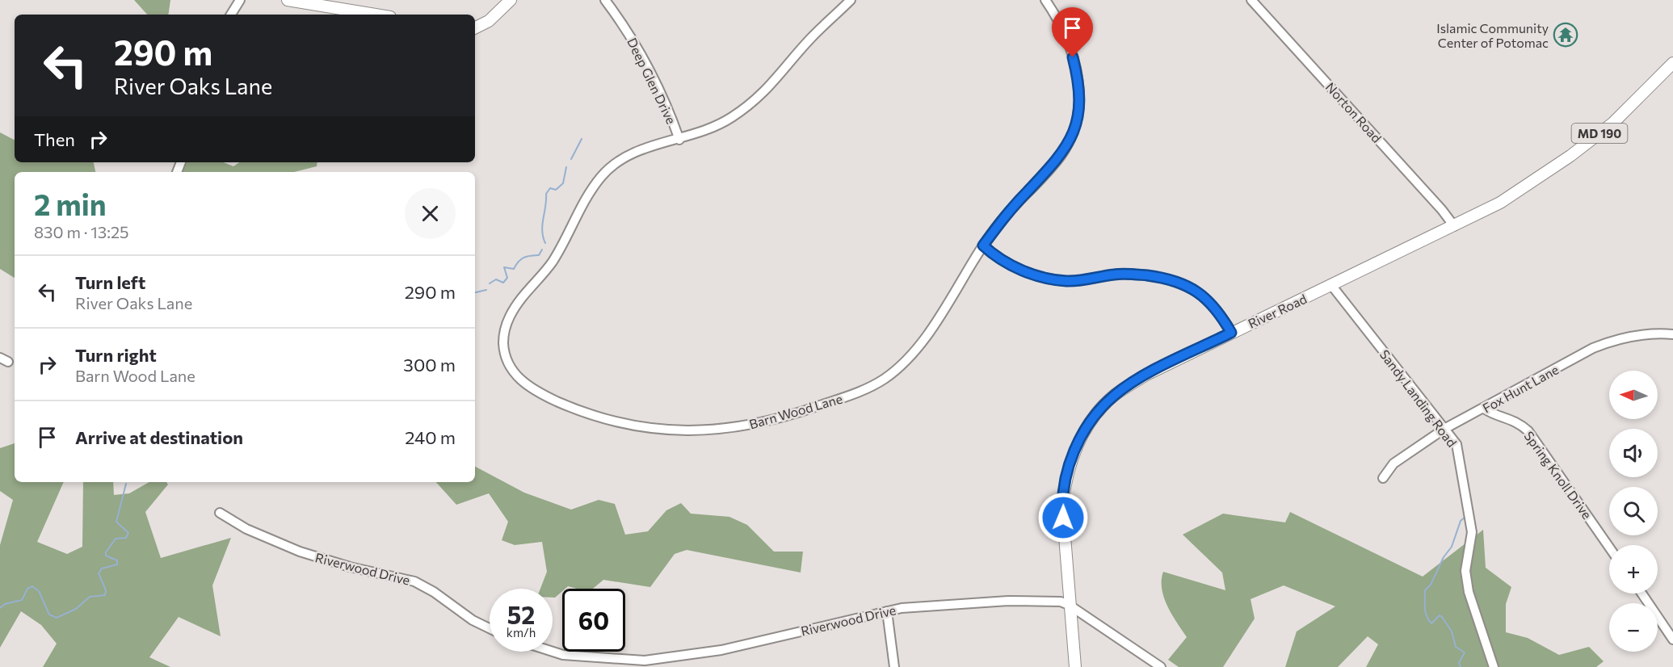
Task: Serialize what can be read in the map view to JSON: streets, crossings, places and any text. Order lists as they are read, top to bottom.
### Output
{
  "streets": {
    "main road": ["MD 190", "River Road"],
    "street": [
      "Deep Glen Drive",
      "Norton Road",
      "Fox Hunt Lane",
      "Sandy Landing Road",
      "Barn Wood Lane",
      "Spring Knoll Drive",
      "Riverwood Drive"
    ]
  },
  "crossings": [
    ["Deep Glen Drive", "Barn Wood Lane"],
    ["Norton Road", "River Road"],
    ["River Road", "Sandy Landing Road"],
    ["River Road", "Riverwood Drive"],
    ["Fox Hunt Lane", "Sandy Landing Road"],
    ["Fox Hunt Lane", "Spring Knoll Drive"]
  ],
  "places": {
    "temple": ["Islamic Community Center of Potomac"]
  },
  "north": "left",
  "page": {
    "turn": ["290 m", "River Oaks Lane"],
    "then": "Then",
    "heading": ["2 min", "830 m · 13:25"],
    "list": [
      {
        "name": "Turn left",
        "note": "River Oaks Lane",
        "value": "290 m"
      },
      {
        "name": "Turn right",
        "note": "Barn Wood Lane",
        "value": "300 m"
      },
      {
        "name": "Arrive at destination",
        "value": "240 m"
      }
    ],
    "map_buttons": ["+", "−"],
    "speed": "52 km/h",
    "limit": "60"
  }
}
